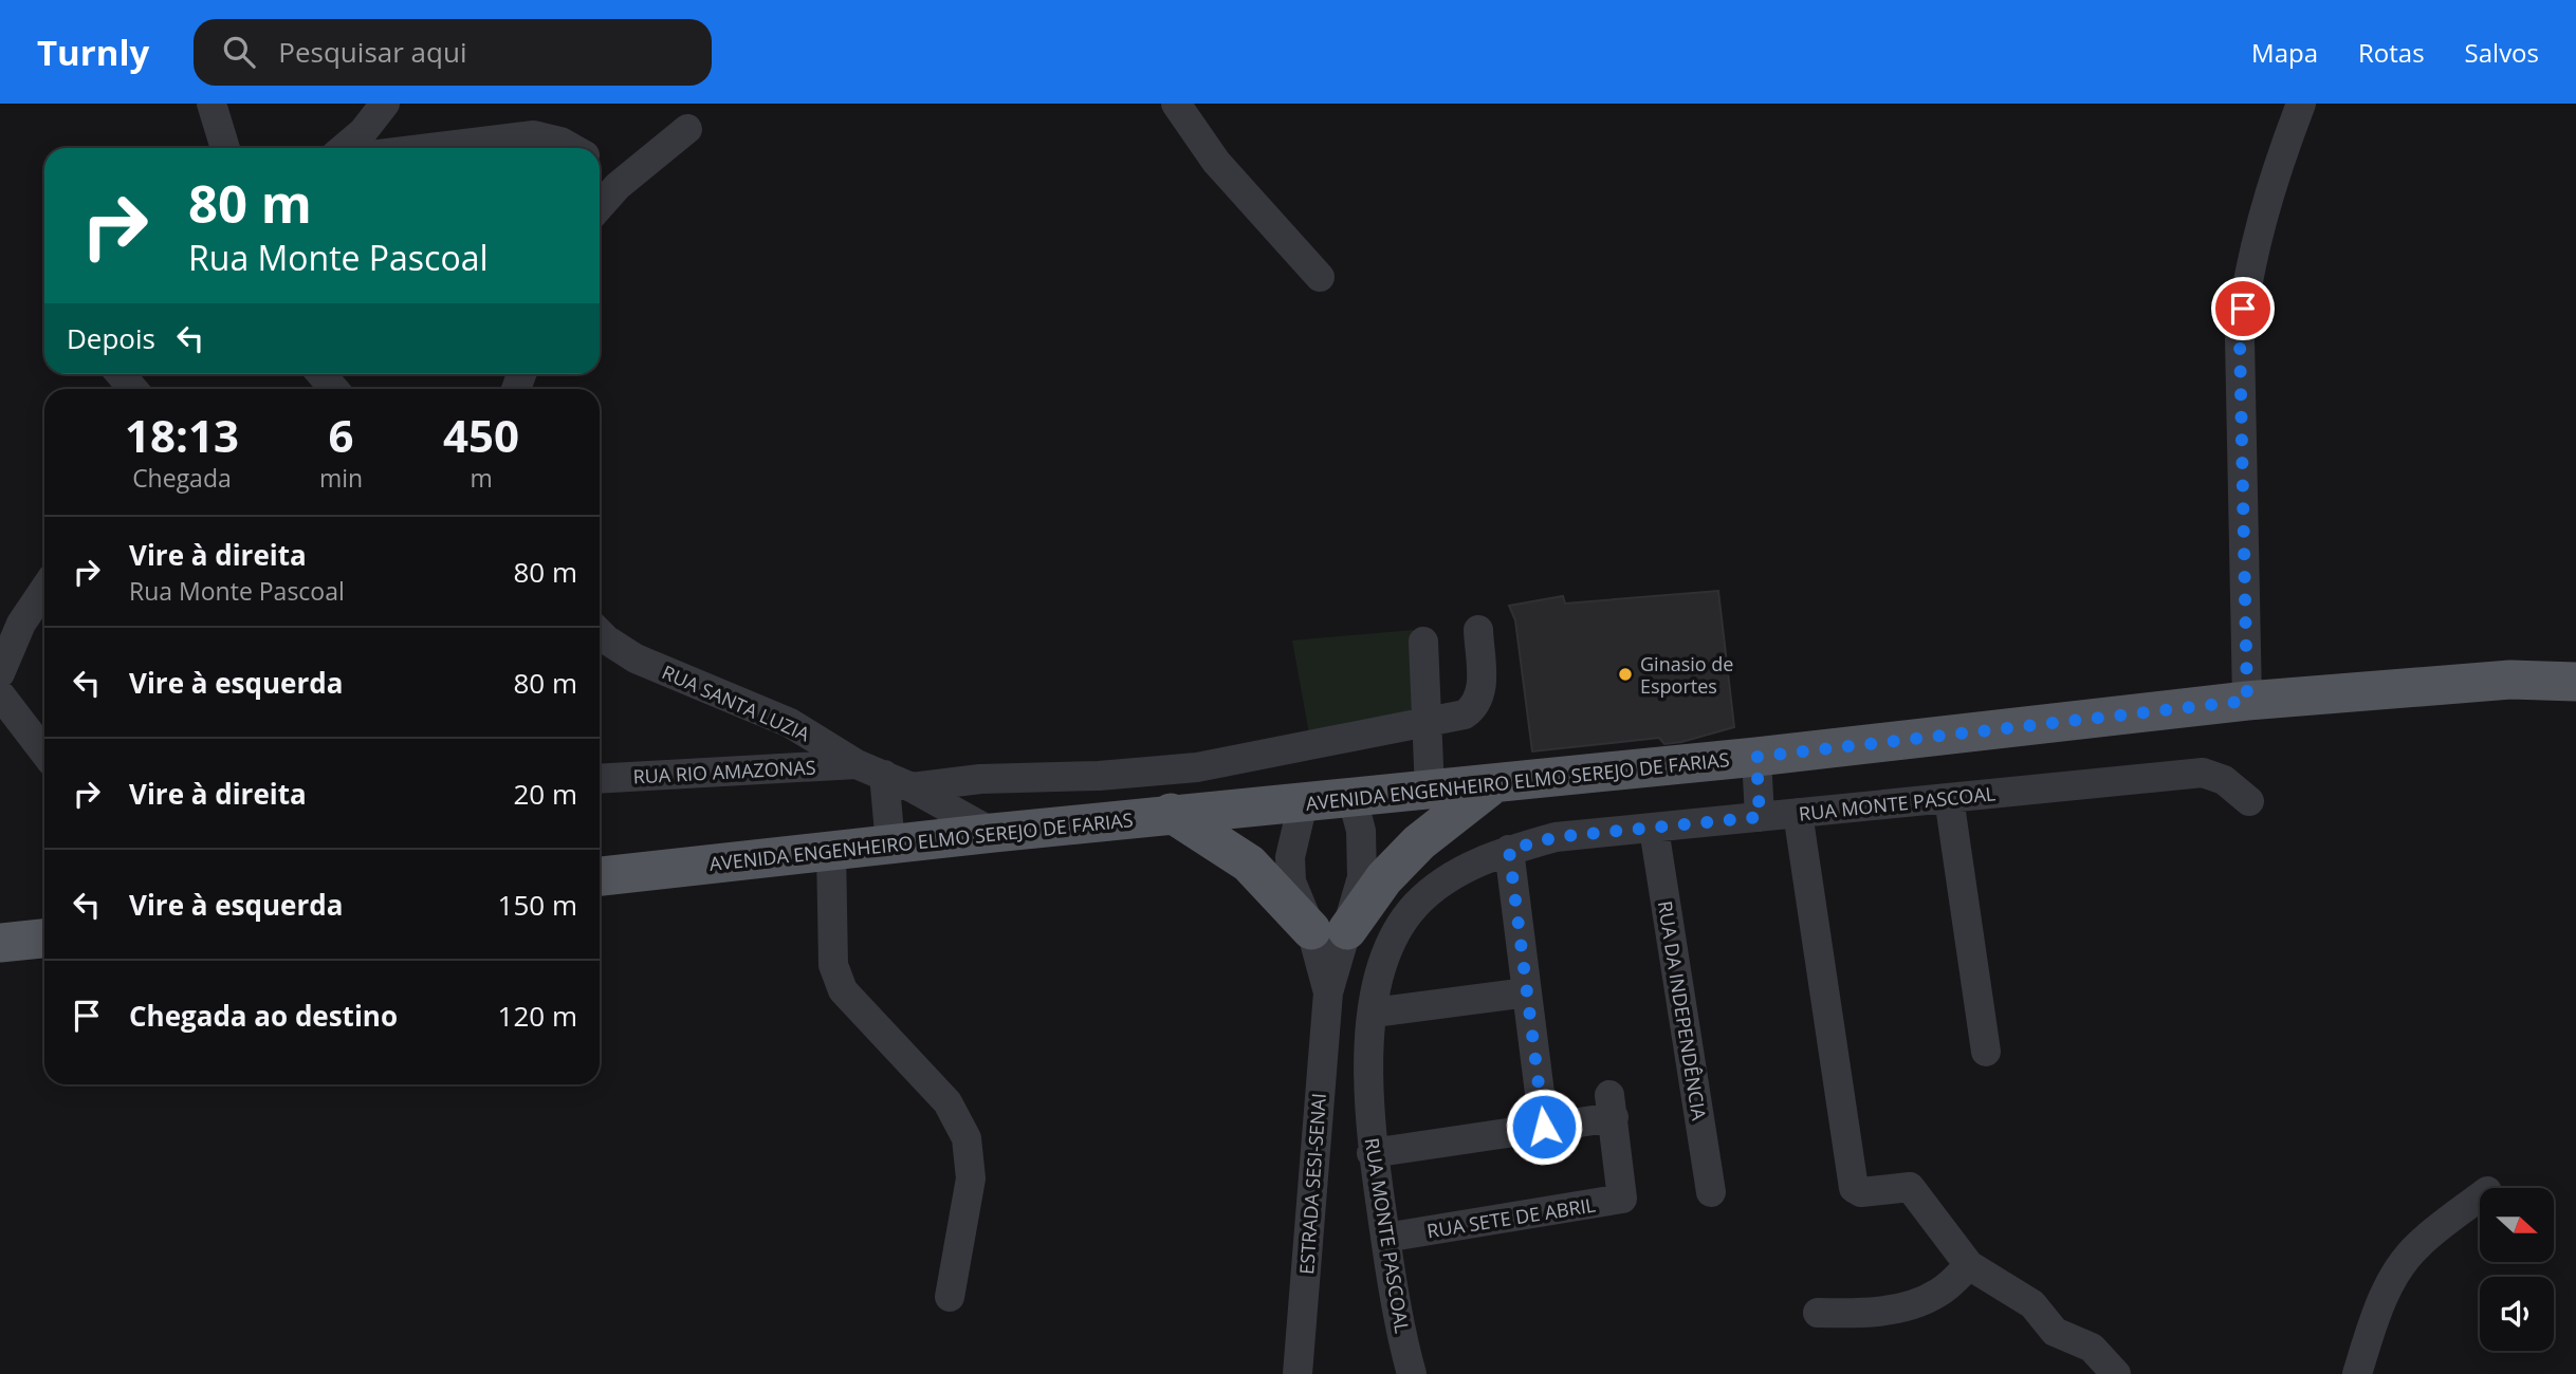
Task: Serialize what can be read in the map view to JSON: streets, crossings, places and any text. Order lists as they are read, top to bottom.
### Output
{
  "streets": {
    "main road": ["AVENIDA ENGENHEIRO ELMO SEREJO DE FARIAS"],
    "street": [
      "RUA SANTA LUZIA",
      "RUA RIO AMAZONAS",
      "RUA MONTE PASCOAL",
      "RUA DA INDEPENDÊNCIA",
      "ESTRADA SESI-SENAI",
      "RUA SETE DE ABRIL"
    ]
  },
  "crossings": [
    ["RUA SANTA LUZIA", "RUA RIO AMAZONAS"],
    ["RUA RIO AMAZONAS", "AVENIDA ENGENHEIRO ELMO SEREJO DE FARIAS"],
    ["AVENIDA ENGENHEIRO ELMO SEREJO DE FARIAS", "ESTRADA SESI-SENAI"],
    ["RUA MONTE PASCOAL", "RUA DA INDEPENDÊNCIA"],
    ["RUA MONTE PASCOAL", "RUA SETE DE ABRIL"]
  ],
  "places": ["Ginasio de Esportes"],
  "north": "right",
  "page": {
    "header": "Turnly",
    "search": "Pesquisar aqui",
    "nav": ["Mapa", "Rotas", "Salvos"],
    "turn": ["80 m", "Rua Monte Pascoal"],
    "then": "Depois",
    "eta": [
      "18:13",
      "Chegada",
      "6",
      "min",
      "450",
      "m"
    ],
    "list": [
      {
        "name": "Vire à direita",
        "note": "Rua Monte Pascoal",
        "value": "80 m"
      },
      {
        "name": "Vire à esquerda",
        "value": "80 m"
      },
      {
        "name": "Vire à direita",
        "value": "20 m"
      },
      {
        "name": "Vire à esquerda",
        "value": "150 m"
      },
      {
        "name": "Chegada ao destino",
        "value": "120 m"
      }
    ]
  }
}
